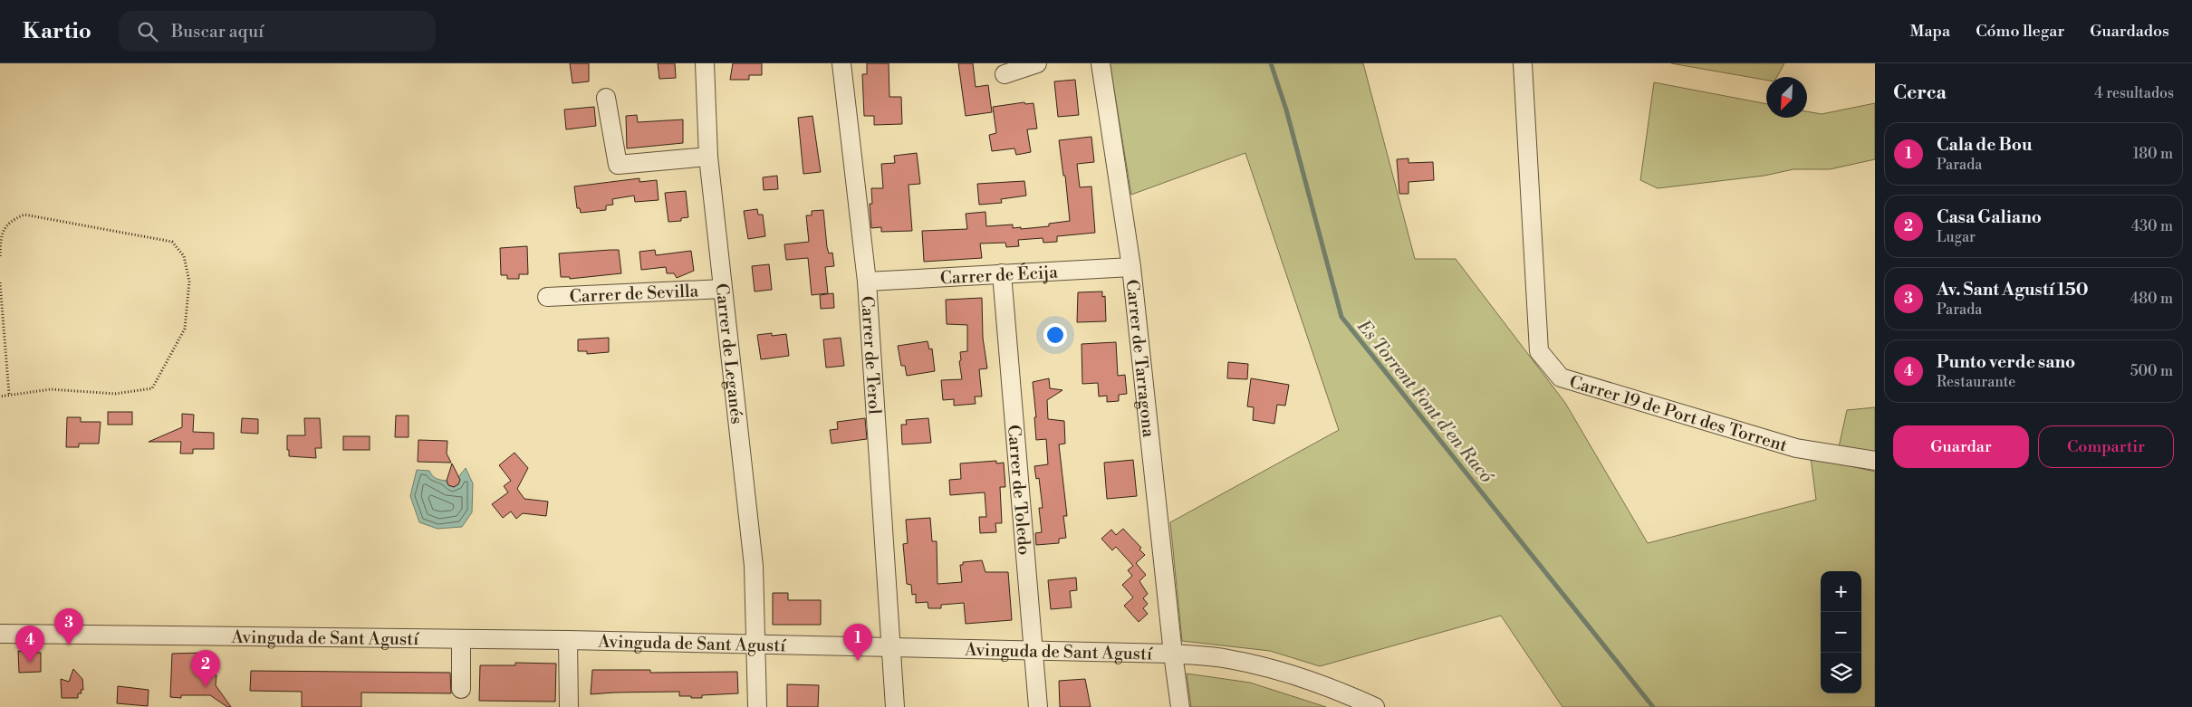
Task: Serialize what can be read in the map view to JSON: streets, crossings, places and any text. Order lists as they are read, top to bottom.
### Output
{
  "streets": {
    "street": [
      "Carrer de Écija",
      "Carrer de Sevilla",
      "Carrer de Leganés",
      "Carrer de Terol",
      "Carrer de Tarragona",
      "Carrer 19 de Port des Torrent",
      "Carrer de Toledo",
      "Avinguda de Sant Agustí"
    ]
  },
  "crossings": [
    ["Carrer de Écija", "Carrer de Terol"],
    ["Carrer de Écija", "Carrer de Tarragona"],
    ["Carrer de Écija", "Carrer de Toledo"],
    ["Carrer de Sevilla", "Carrer de Leganés"],
    ["Carrer de Leganés", "Avinguda de Sant Agustí"],
    ["Carrer de Terol", "Avinguda de Sant Agustí"],
    ["Carrer de Tarragona", "Avinguda de Sant Agustí"],
    ["Carrer de Toledo", "Avinguda de Sant Agustí"]
  ],
  "water": ["Es Torrent Font d'en Racó"],
  "north": "bottom left",
  "page": {
    "header": "Kartio",
    "search": "Buscar aquí",
    "nav": ["Mapa", "Cómo llegar", "Guardados"],
    "heading": ["Cerca", "4 resultados"],
    "list": [
      {
        "mark": "1",
        "name": "Cala de Bou",
        "note": "Parada",
        "value": "180 m"
      },
      {
        "mark": "2",
        "name": "Casa Galiano",
        "note": "Lugar",
        "value": "430 m"
      },
      {
        "mark": "3",
        "name": "Av. Sant Agustí 150",
        "note": "Parada",
        "value": "480 m"
      },
      {
        "mark": "4",
        "name": "Punto verde sano",
        "note": "Restaurante",
        "value": "500 m"
      }
    ],
    "buttons": ["Guardar", "Compartir"],
    "map_buttons": ["+", "−"],
    "pins": [
      "3",
      "1",
      "4",
      "2"
    ]
  }
}
